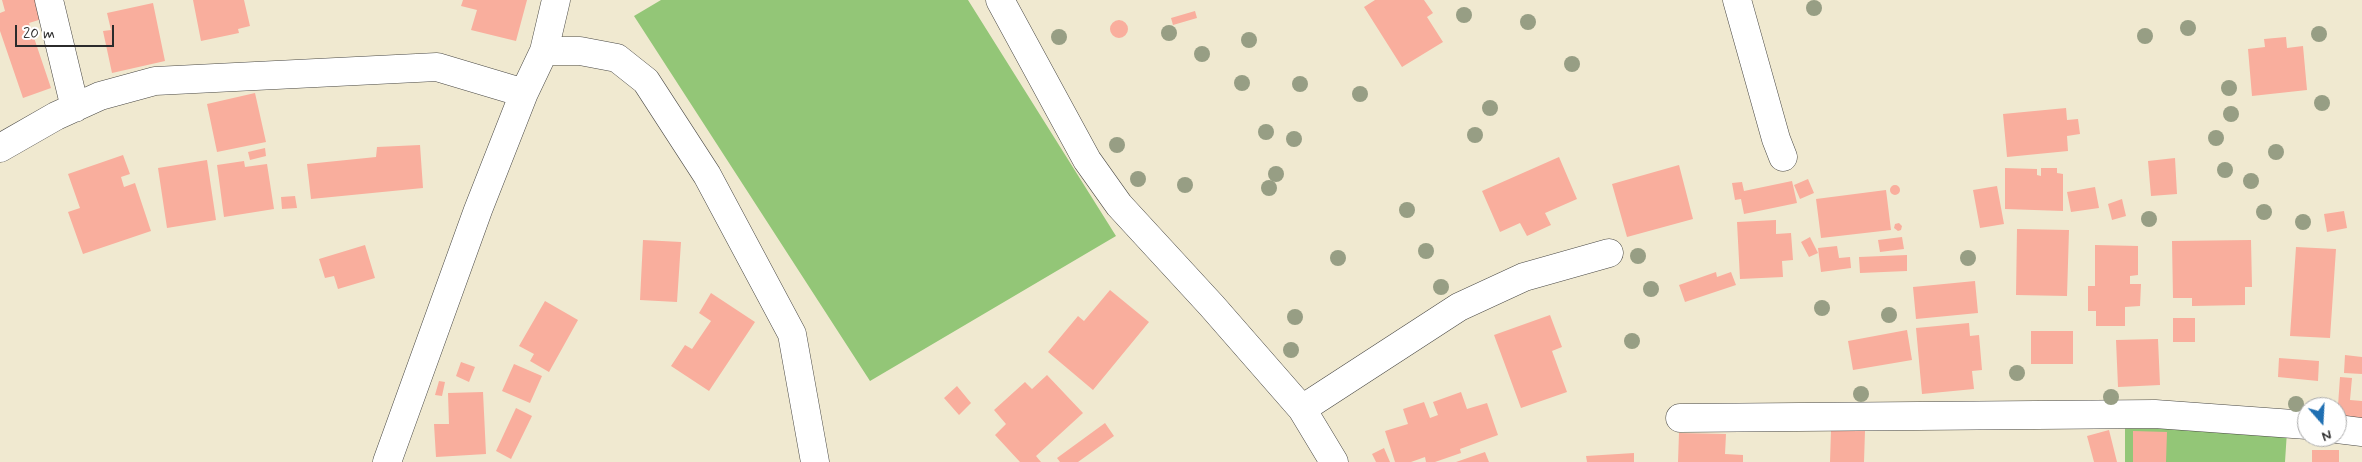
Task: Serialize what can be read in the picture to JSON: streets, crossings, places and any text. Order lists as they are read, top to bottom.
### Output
{
  "scale_bar": "20 m",
  "north": "bottom"
}
